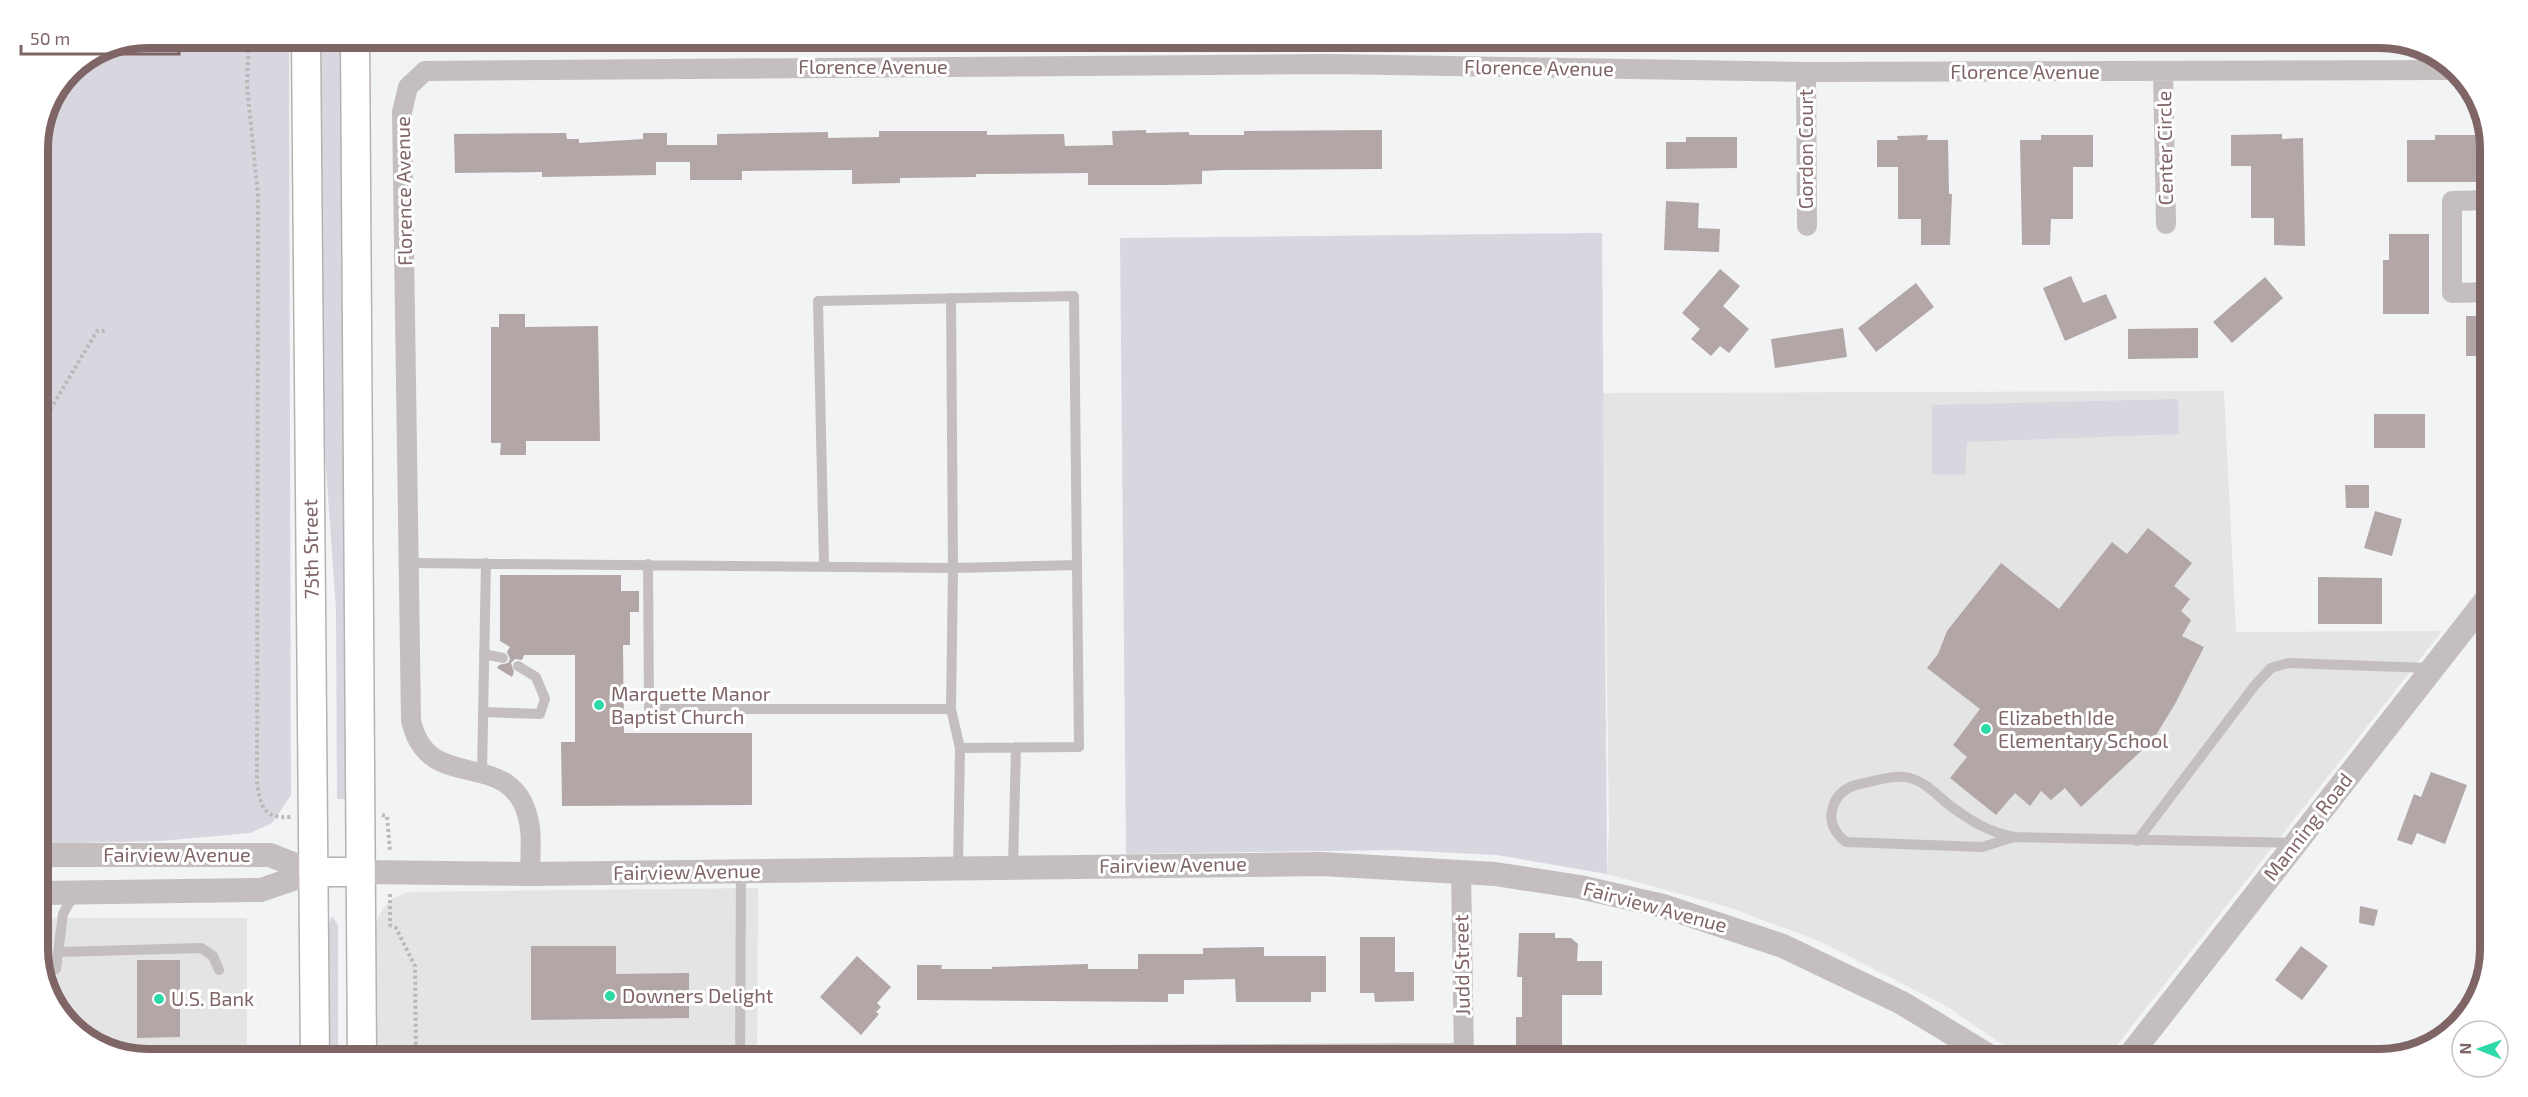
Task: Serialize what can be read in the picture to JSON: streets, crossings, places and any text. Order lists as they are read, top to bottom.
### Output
{
  "streets": {
    "main road": ["75th Street", "Fairview Avenue"],
    "street": [
      "Florence Avenue",
      "Center Circle",
      "Gordon Court",
      "Manning Road",
      "Judd Street"
    ]
  },
  "crossings": [
    ["Florence Avenue", "Center Circle"],
    ["Florence Avenue", "Gordon Court"],
    ["Florence Avenue", "Fairview Avenue"],
    ["75th Street", "Fairview Avenue"],
    ["Fairview Avenue", "Judd Street"]
  ],
  "places": [
    "Marquette Manor Baptist Church",
    "Elizabeth Ide Elementary School",
    "Downers Delight",
    "U.S. Bank"
  ],
  "scale_bar": "50 m",
  "north": "left"
}
